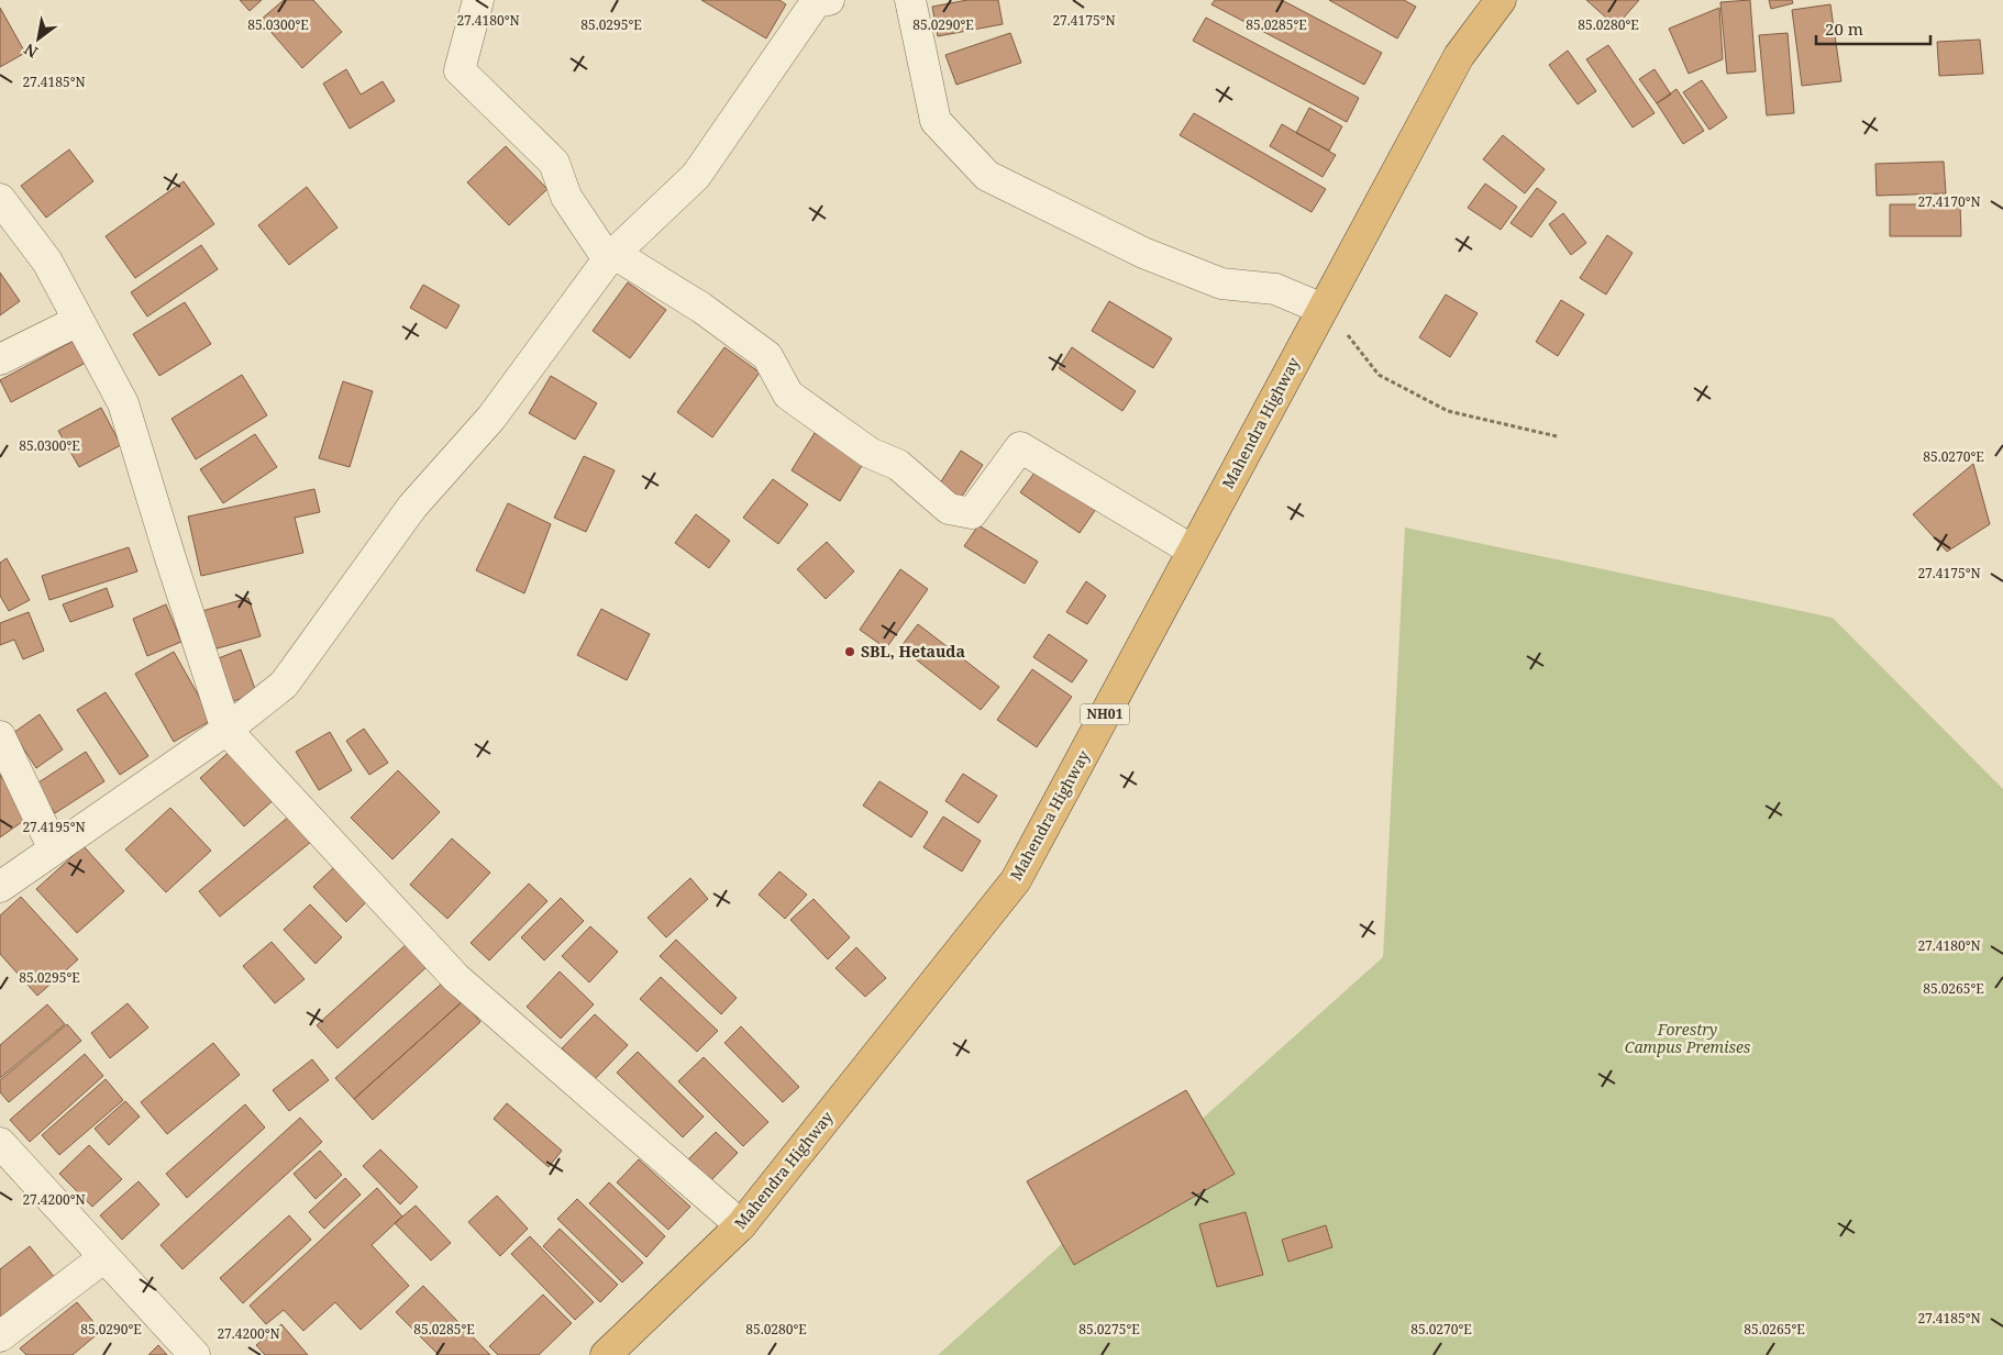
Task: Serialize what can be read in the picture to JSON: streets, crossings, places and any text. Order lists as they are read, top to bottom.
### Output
{
  "streets": {
    "highway": ["Mahendra Highway", "NH01"]
  },
  "parks": ["Forestry Campus Premises"],
  "places": ["SBL, Hetauda"],
  "scale_bar": "20 m",
  "north": "bottom left",
  "coordinates": [
    "27.4180°N",
    "27.4175°N",
    "85.0300°E",
    "85.0295°E",
    "85.0290°E",
    "85.0285°E",
    "85.0280°E",
    "27.4185°N",
    "27.4170°N",
    "85.0270°E",
    "27.4195°N",
    "85.0265°E",
    "27.4200°N",
    "85.0275°E"
  ]
}
